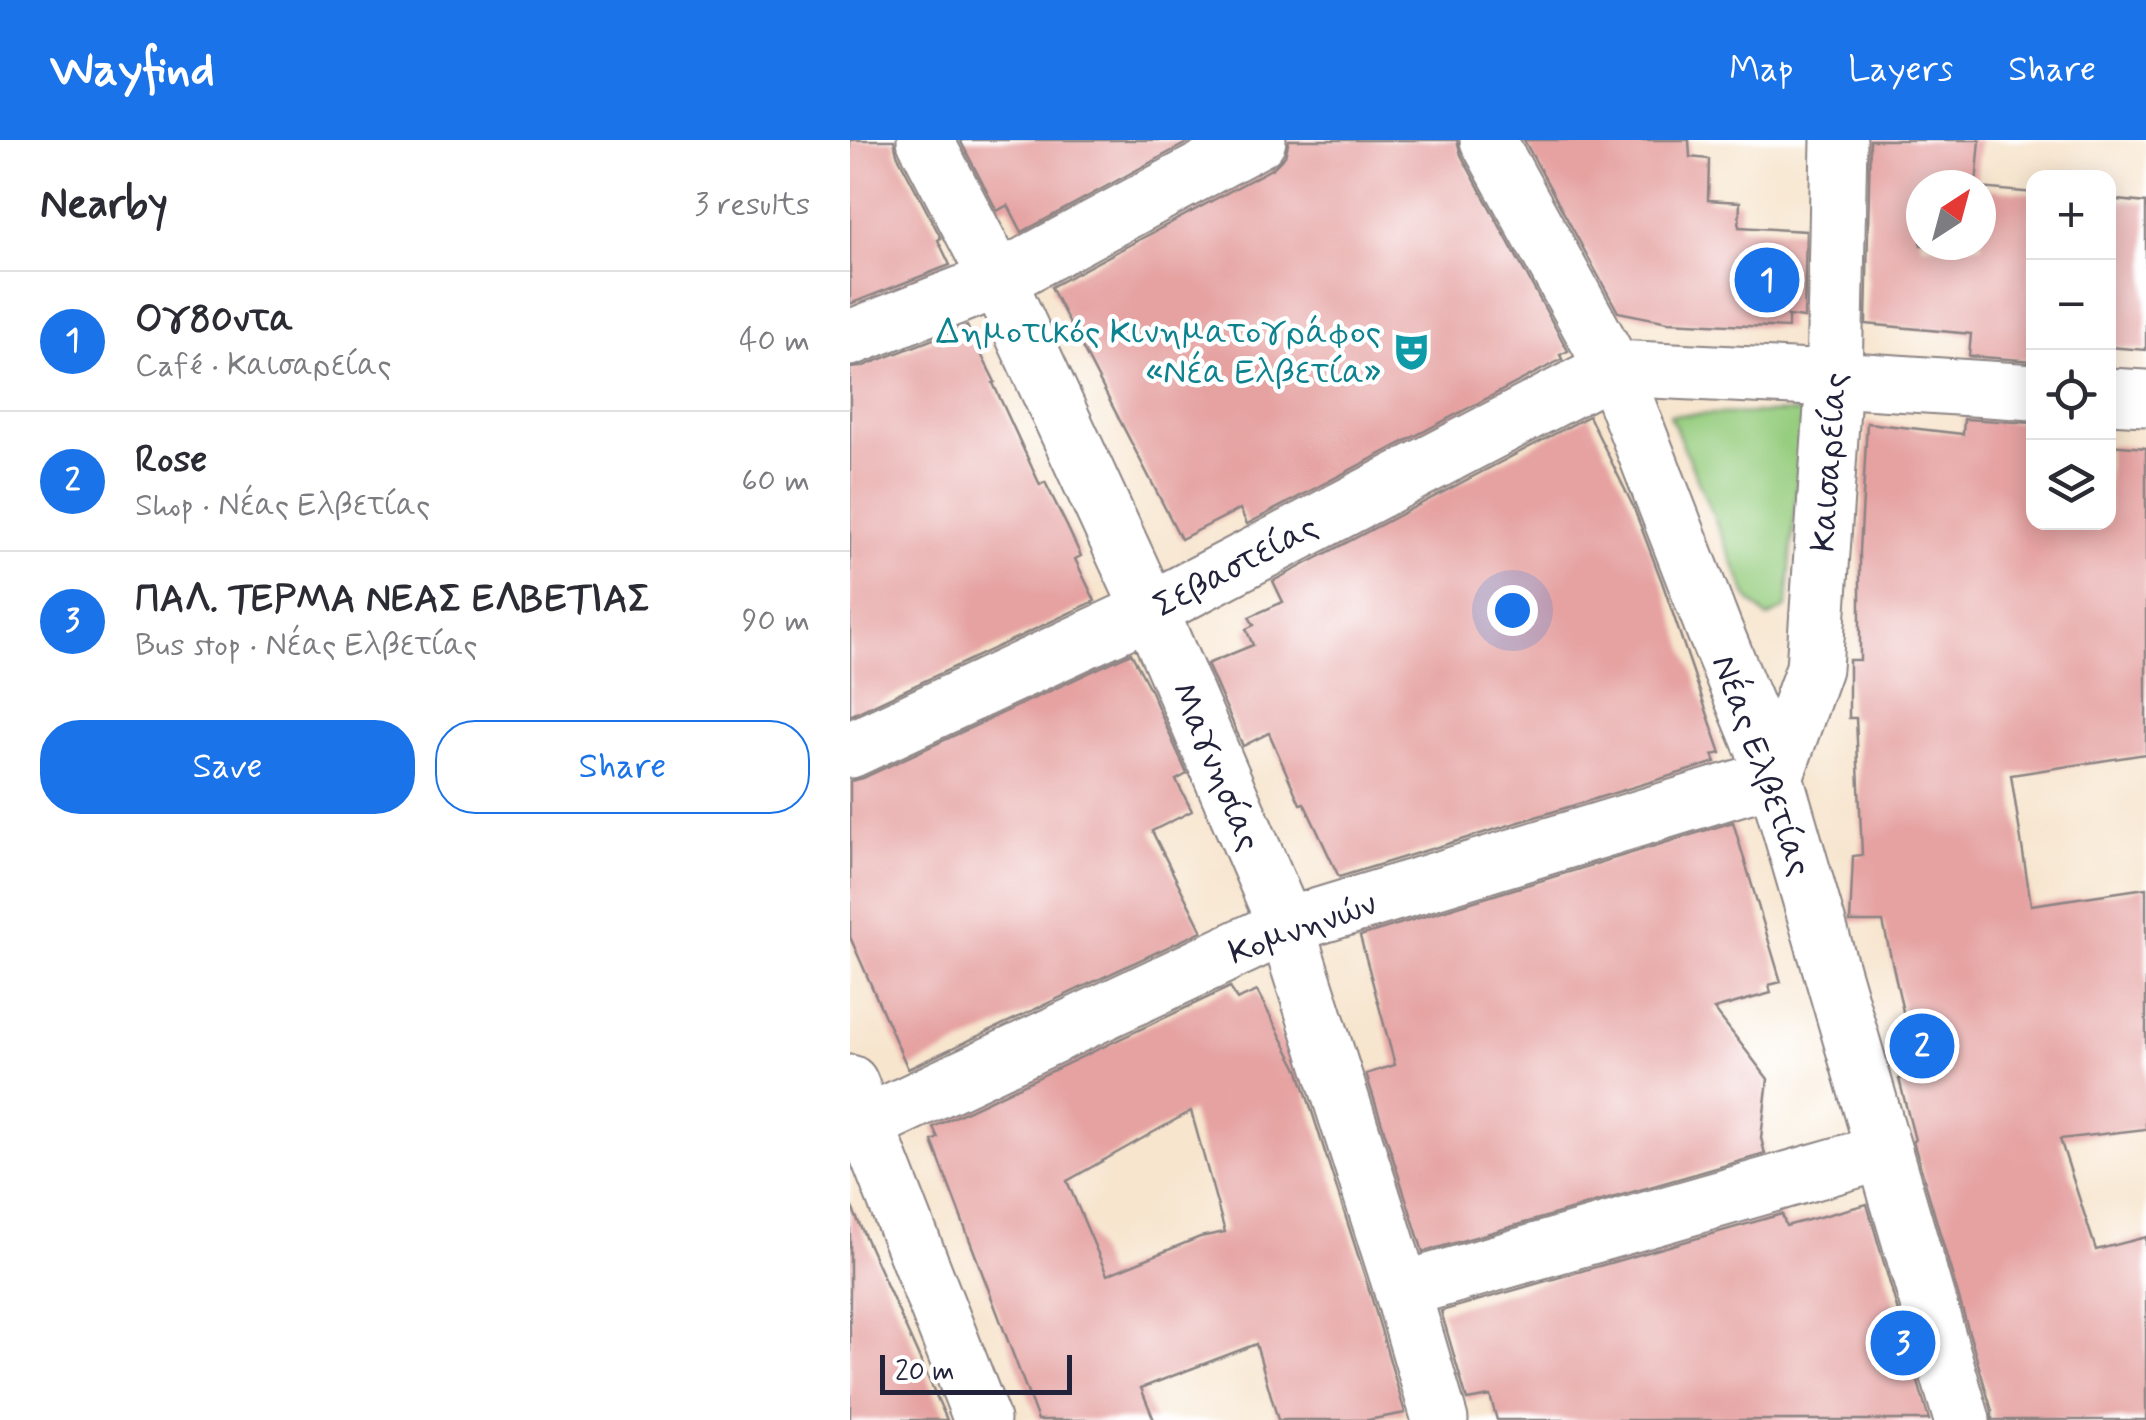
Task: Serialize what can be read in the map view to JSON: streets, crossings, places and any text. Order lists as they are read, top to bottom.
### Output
{
  "streets": {
    "street": [
      "Καισαρείας",
      "Σεβαστείας",
      "Νέας Ελβετίας",
      "Μαγνησίας",
      "Κομνηνών"
    ]
  },
  "crossings": [
    ["Καισαρείας", "Νέας Ελβετίας"],
    ["Καισαρείας", "Κομνηνών"],
    ["Σεβαστείας", "Νέας Ελβετίας"],
    ["Σεβαστείας", "Μαγνησίας"],
    ["Νέας Ελβετίας", "Κομνηνών"],
    ["Μαγνησίας", "Κομνηνών"]
  ],
  "places": {
    "theatre": ["Δημοτικός Κινηματογράφος «Νέα Ελβετία»"]
  },
  "scale_bar": "20 m",
  "north": "top right",
  "page": {
    "header": "Wayfind",
    "nav": ["Map", "Layers", "Share"],
    "heading": ["Nearby", "3 results"],
    "map_buttons": ["+", "−"],
    "pins": ["1", "2", "3"],
    "list": [
      {
        "mark": "1",
        "name": "Ογ80ντα",
        "note": "Café · Καισαρείας",
        "value": "40 m"
      },
      {
        "mark": "2",
        "name": "Rose",
        "note": "Shop · Νέας Ελβετίας",
        "value": "60 m"
      },
      {
        "mark": "3",
        "name": "ΠΑΛ. ΤΕΡΜΑ ΝΕΑΣ ΕΛΒΕΤΙΑΣ",
        "note": "Bus stop · Νέας Ελβετίας",
        "value": "90 m"
      }
    ],
    "buttons": ["Save", "Share"],
    "scale": "20 m"
  }
}
